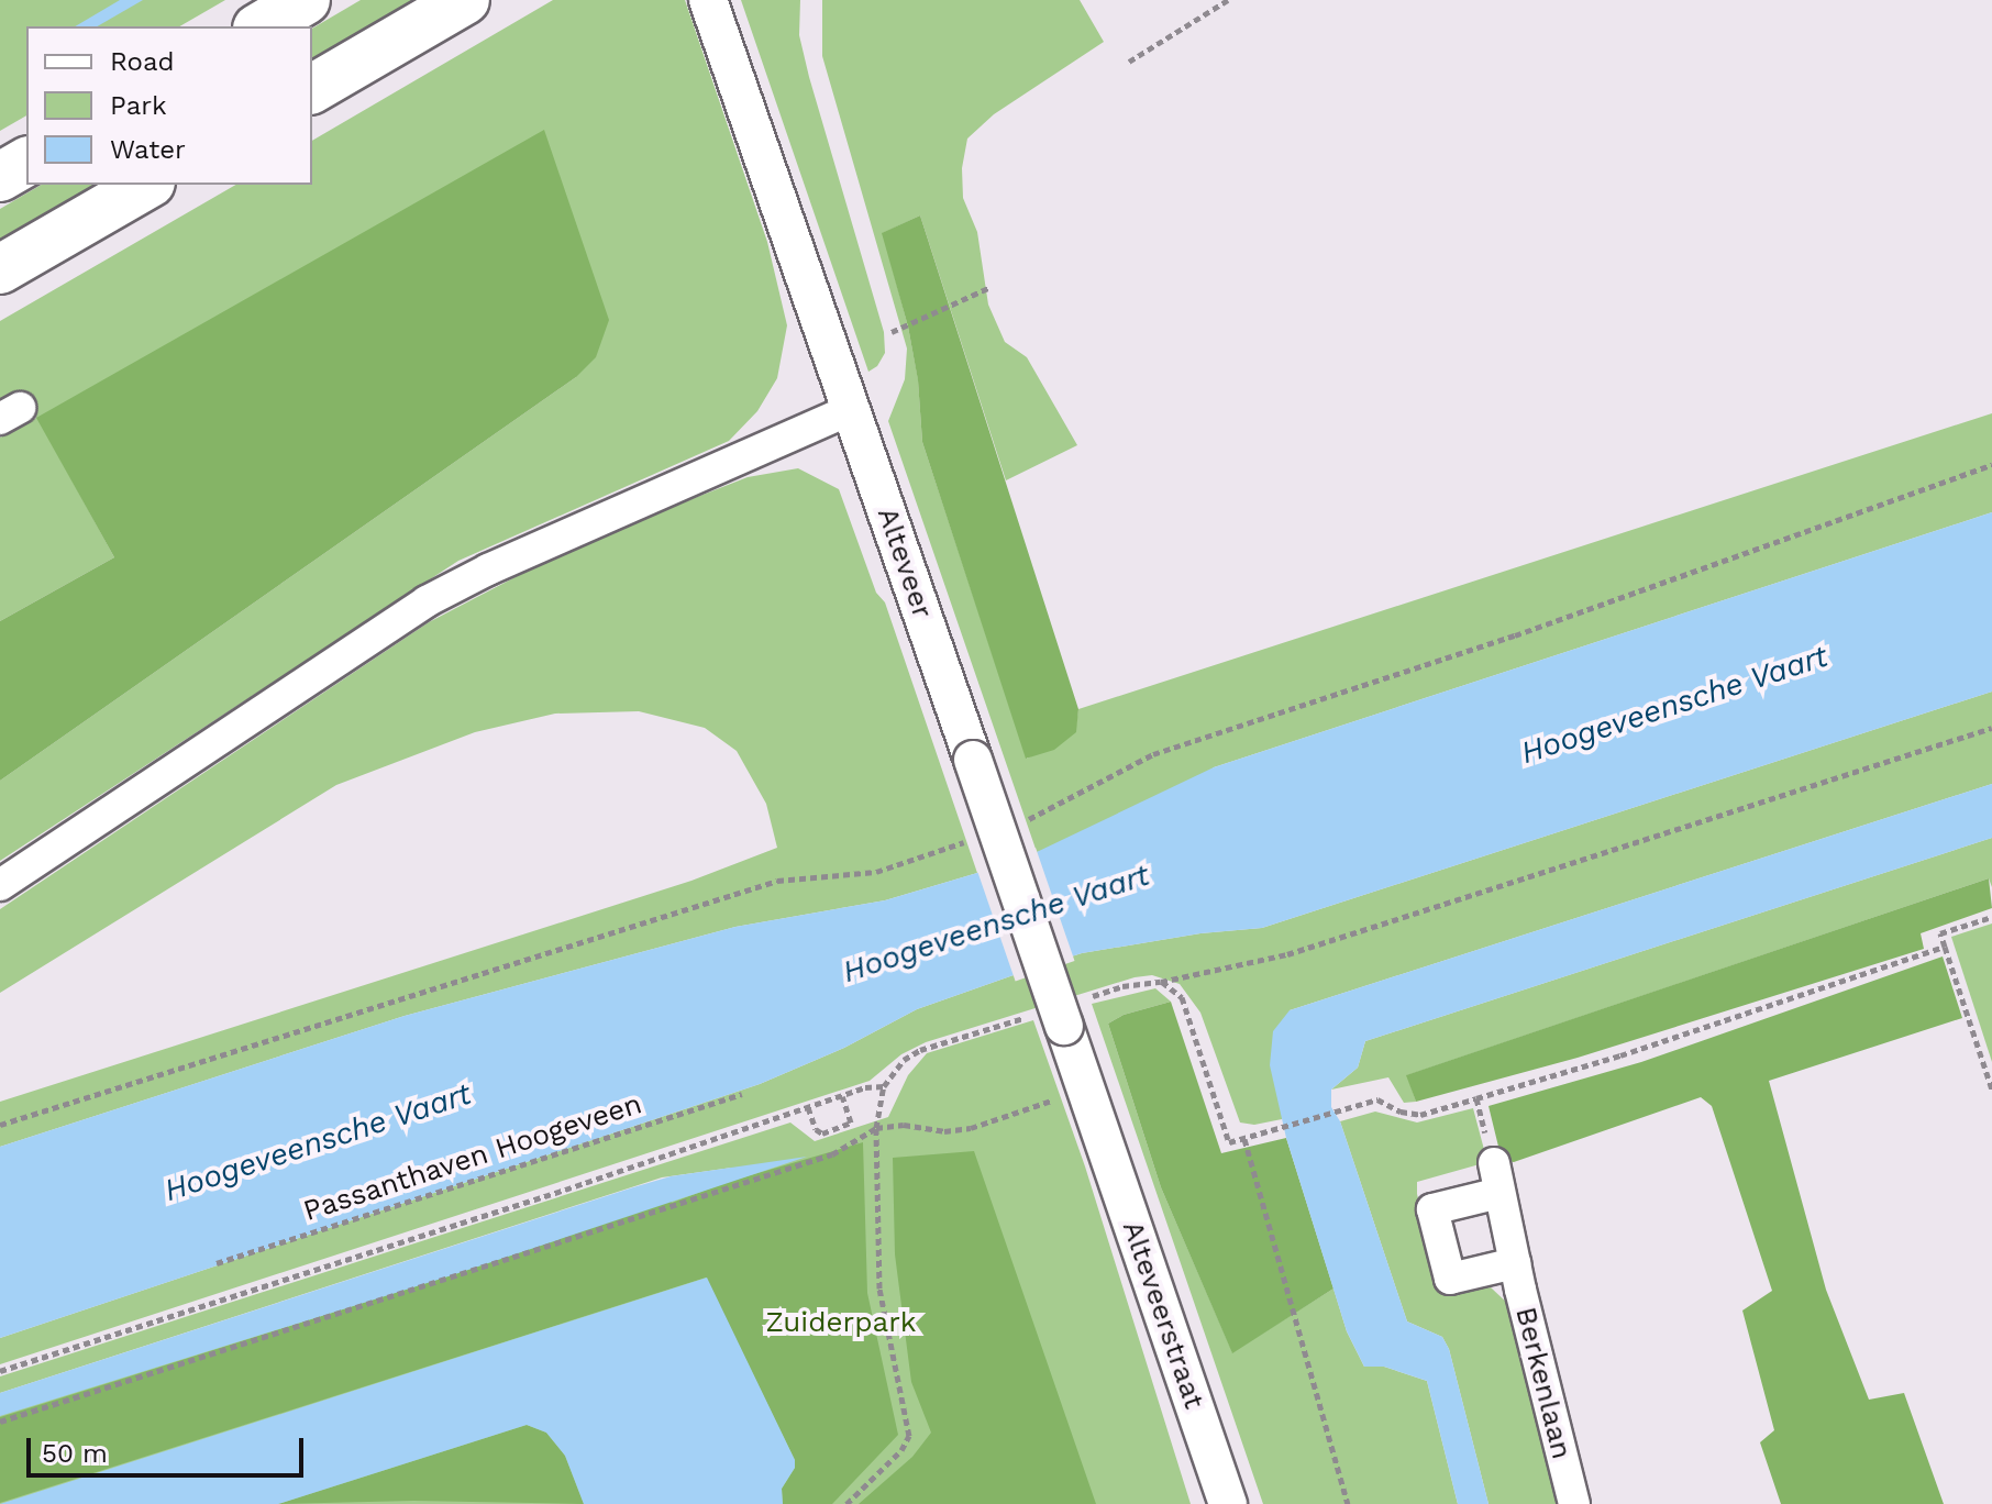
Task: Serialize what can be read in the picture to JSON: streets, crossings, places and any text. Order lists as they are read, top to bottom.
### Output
{
  "streets": {
    "street": ["Alteveer", "Alteveerstraat", "Berkenlaan"],
    "path": ["Passanthaven Hoogeveen"]
  },
  "crossings": [
    ["Alteveer", "Alteveerstraat"]
  ],
  "water": ["Hoogeveensche Vaart"],
  "parks": ["Zuiderpark"],
  "legend": ["Road", "Park", "Water"],
  "scale_bar": "50 m"
}
